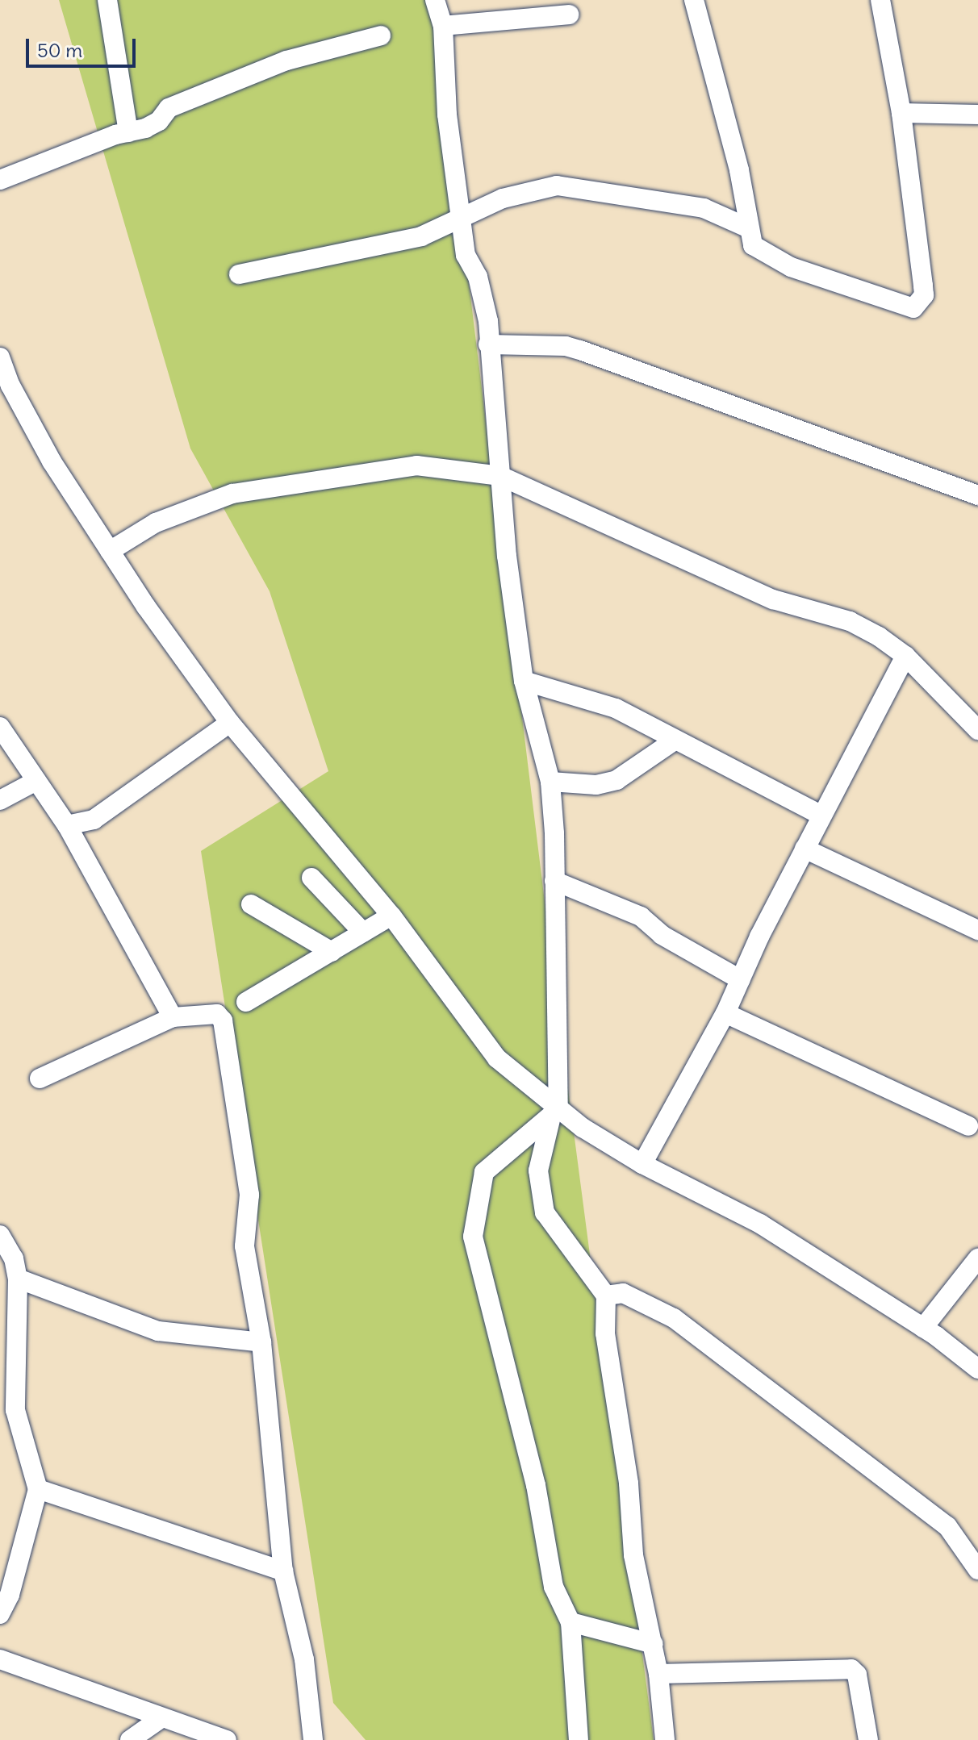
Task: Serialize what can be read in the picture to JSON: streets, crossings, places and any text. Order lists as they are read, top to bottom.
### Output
{
  "scale_bar": "50 m"
}
